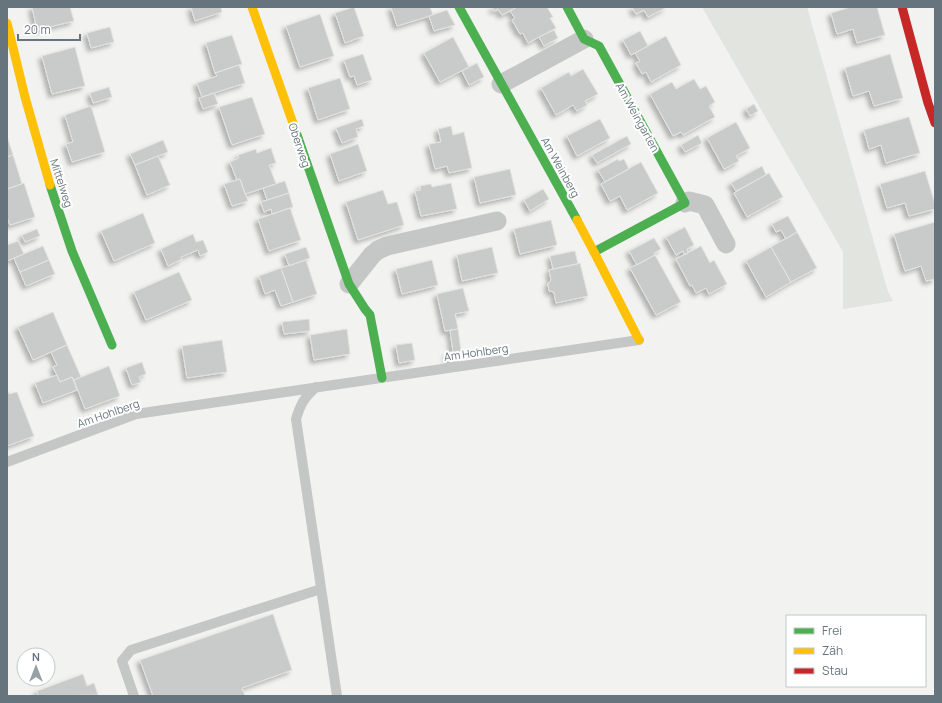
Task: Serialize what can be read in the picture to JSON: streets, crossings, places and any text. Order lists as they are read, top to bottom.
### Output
{
  "streets": {
    "street": [
      "Am Weingarten",
      "Oberweg",
      "Am Weinberg",
      "Mittelweg"
    ],
    "lane": ["Am Hohlberg"]
  },
  "crossings": [
    ["Oberweg", "Am Hohlberg"],
    ["Am Weinberg", "Am Hohlberg"]
  ],
  "legend": ["Frei", "Zäh", "Stau"],
  "scale_bar": "20 m",
  "north": "top"
}
